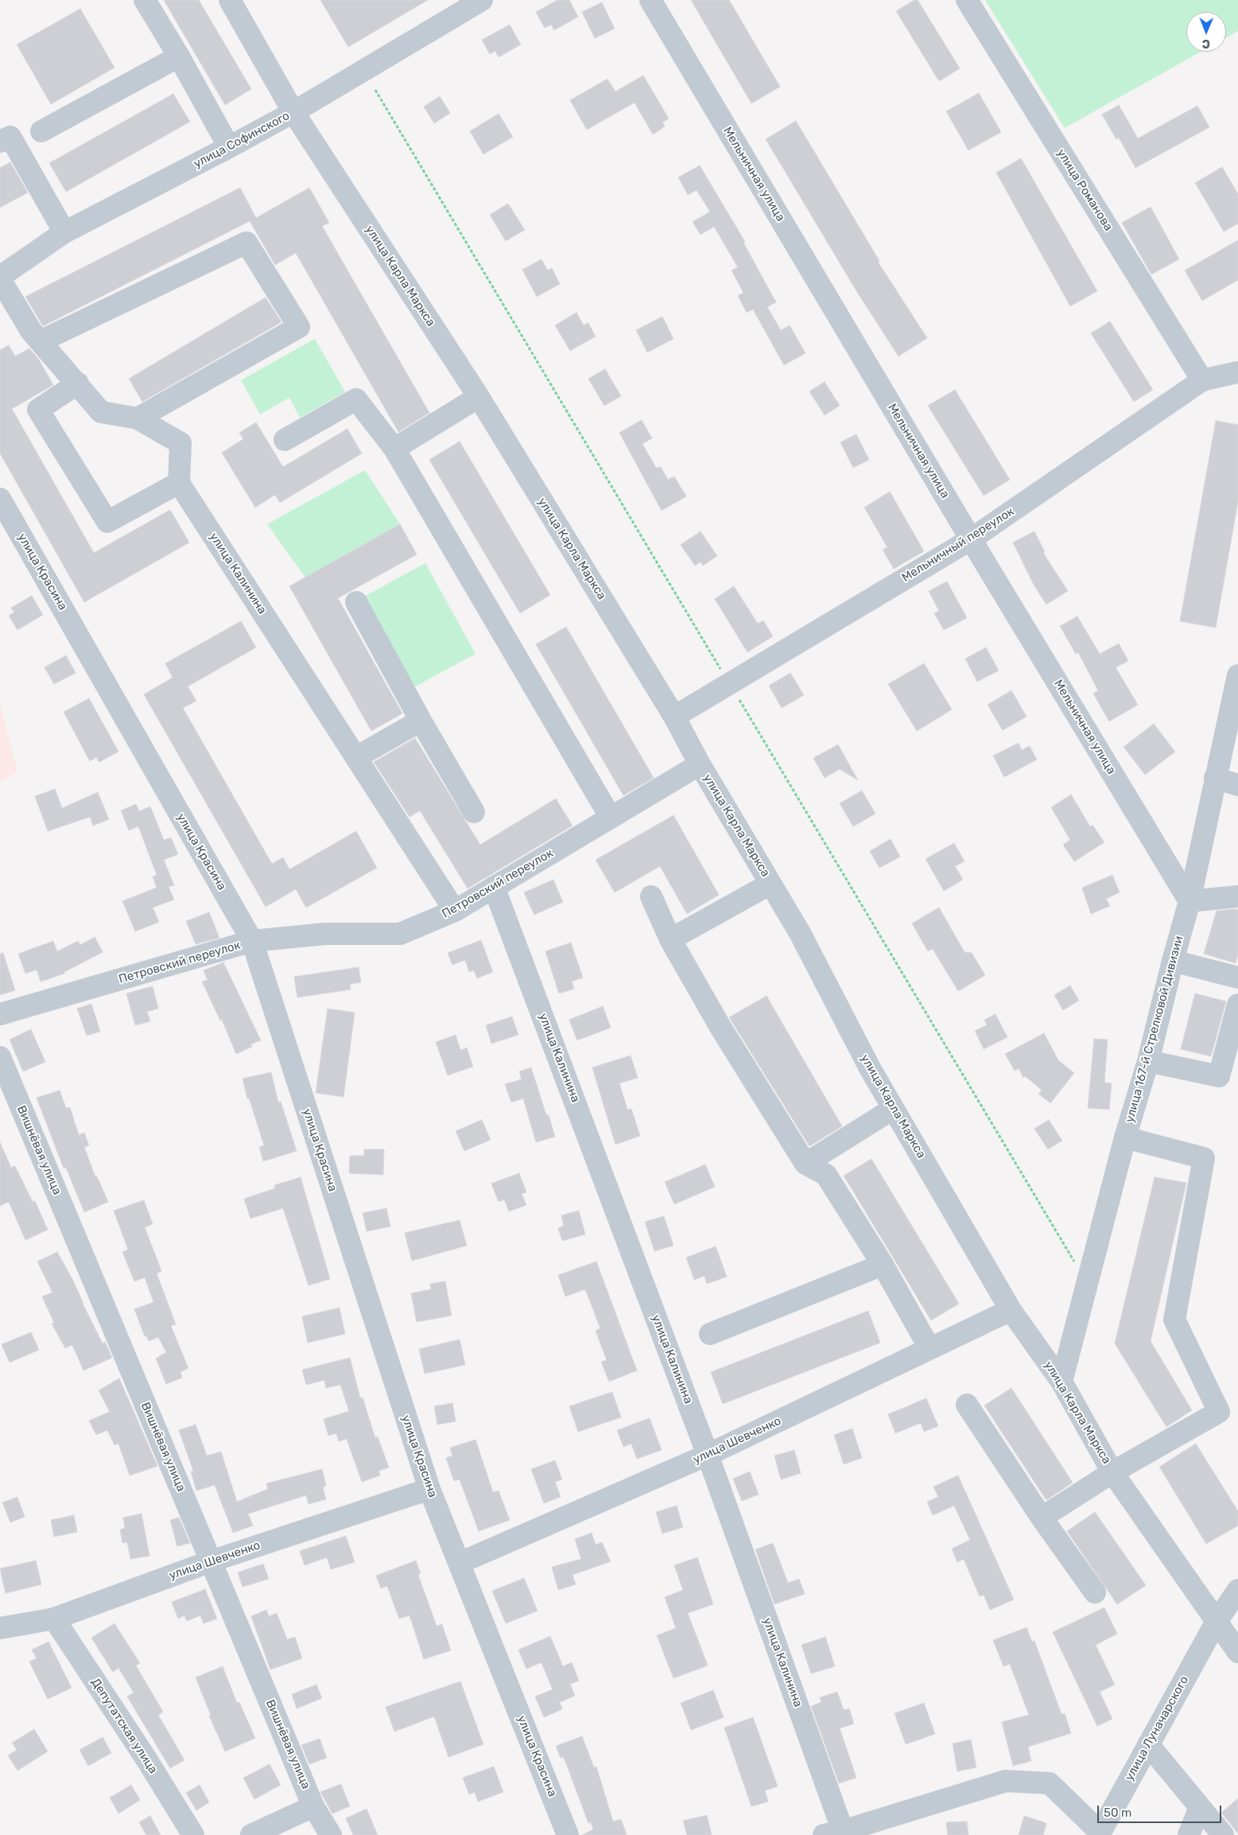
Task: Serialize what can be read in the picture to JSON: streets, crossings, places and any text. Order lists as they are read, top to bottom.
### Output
{
  "streets": {
    "street": [
      "улица Софинского",
      "Мельничная улица",
      "улица Романова",
      "улица Карла Маркса",
      "Мельничный переулок",
      "улица Красина",
      "улица Калинина",
      "Петровский переулок",
      "улица 167-й Стрелковой Дивизии",
      "Вишнёвая улица",
      "улица Шевченко",
      "Депутатская улица",
      "улица Луначарского"
    ]
  },
  "crossings": [
    ["улица Софинского", "улица Карла Маркса"],
    ["Мельничная улица", "Мельничный переулок"],
    ["Мельничная улица", "улица 167-й Стрелковой Дивизии"],
    ["улица Романова", "Мельничный переулок"],
    ["улица Карла Маркса", "Мельничный переулок"],
    ["улица Карла Маркса", "Петровский переулок"],
    ["улица Карла Маркса", "улица 167-й Стрелковой Дивизии"],
    ["улица Карла Маркса", "улица Шевченко"],
    ["улица Карла Маркса", "улица Луначарского"],
    ["улица Красина", "Петровский переулок"],
    ["улица Красина", "улица Шевченко"],
    ["улица Калинина", "Петровский переулок"],
    ["улица Калинина", "улица Шевченко"],
    ["Вишнёвая улица", "улица Шевченко"],
    ["улица Шевченко", "Депутатская улица"]
  ],
  "scale_bar": "50 m",
  "north": "bottom"
}
